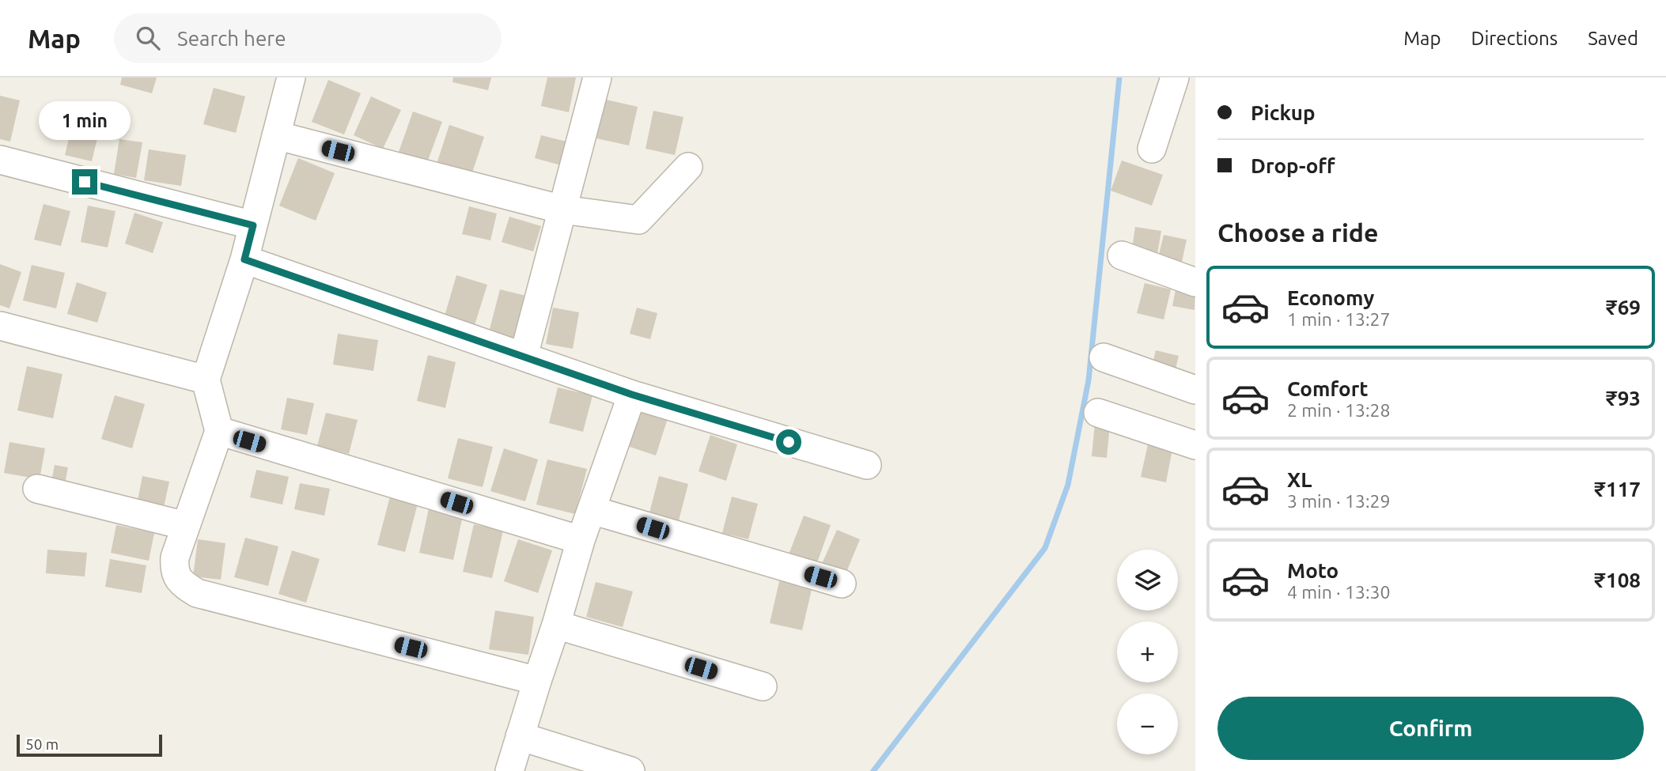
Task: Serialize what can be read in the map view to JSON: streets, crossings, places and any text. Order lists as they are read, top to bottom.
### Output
{
  "scale_bar": "50 m",
  "page": {
    "header": "Map",
    "search": "Search here",
    "nav": ["Map", "Directions", "Saved"],
    "banner": ["Pickup", "Drop-off"],
    "bubble": "1 min",
    "heading": "Choose a ride",
    "list": [
      {
        "name": "Economy",
        "note": "1 min · 13:27",
        "value": "₹69"
      },
      {
        "name": "Comfort",
        "note": "2 min · 13:28",
        "value": "₹93"
      },
      {
        "name": "XL",
        "note": "3 min · 13:29",
        "value": "₹117"
      },
      {
        "name": "Moto",
        "note": "4 min · 13:30",
        "value": "₹108"
      }
    ],
    "map_buttons": ["+", "−"],
    "buttons": "Confirm",
    "scale": "50 m"
  }
}
